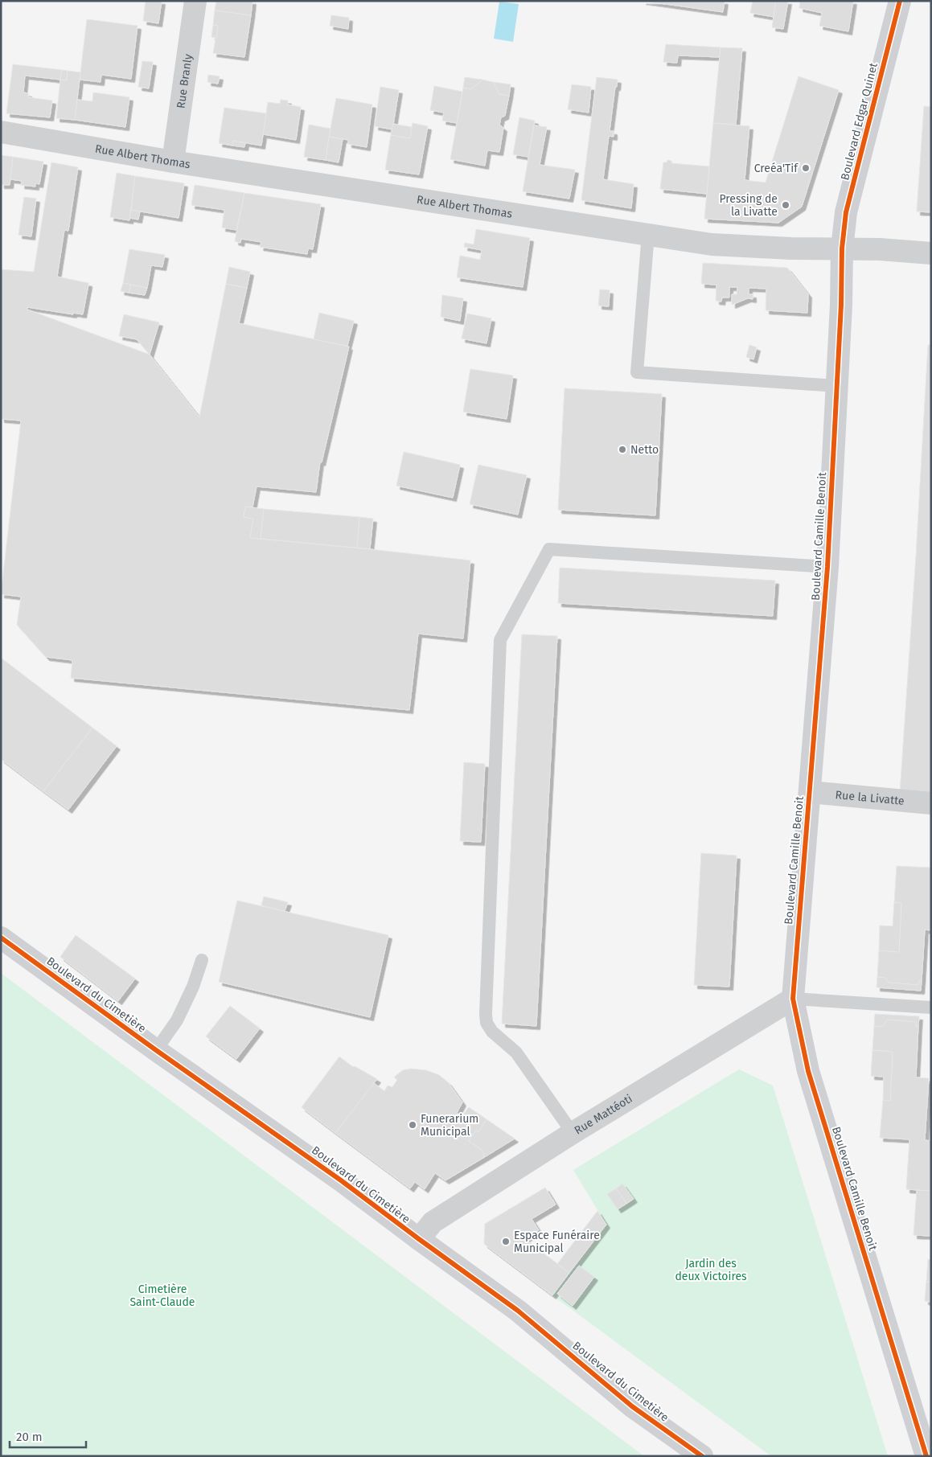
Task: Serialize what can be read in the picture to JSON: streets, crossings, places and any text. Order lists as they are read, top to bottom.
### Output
{
  "streets": {
    "street": [
      "Rue Branly",
      "Boulevard Edgar Quinet",
      "Rue Albert Thomas",
      "Boulevard Camille Benoit",
      "Rue la Livatte",
      "Boulevard du Cimetière",
      "Rue Mattéoti"
    ]
  },
  "crossings": [
    ["Rue Branly", "Rue Albert Thomas"],
    ["Boulevard Edgar Quinet", "Rue Albert Thomas"],
    ["Boulevard Edgar Quinet", "Boulevard Camille Benoit"],
    ["Rue Albert Thomas", "Boulevard Camille Benoit"],
    ["Boulevard Camille Benoit", "Rue la Livatte"],
    ["Boulevard Camille Benoit", "Rue Mattéoti"],
    ["Boulevard du Cimetière", "Rue Mattéoti"]
  ],
  "parks": ["Jardin des deux Victoires", "Cimetière Saint-Claude"],
  "places": [
    "Creéa'Tif",
    "Pressing de la Livatte",
    "Netto",
    "Funerarium Municipal",
    "Espace Funéraire Municipal"
  ],
  "scale_bar": "20 m"
}
